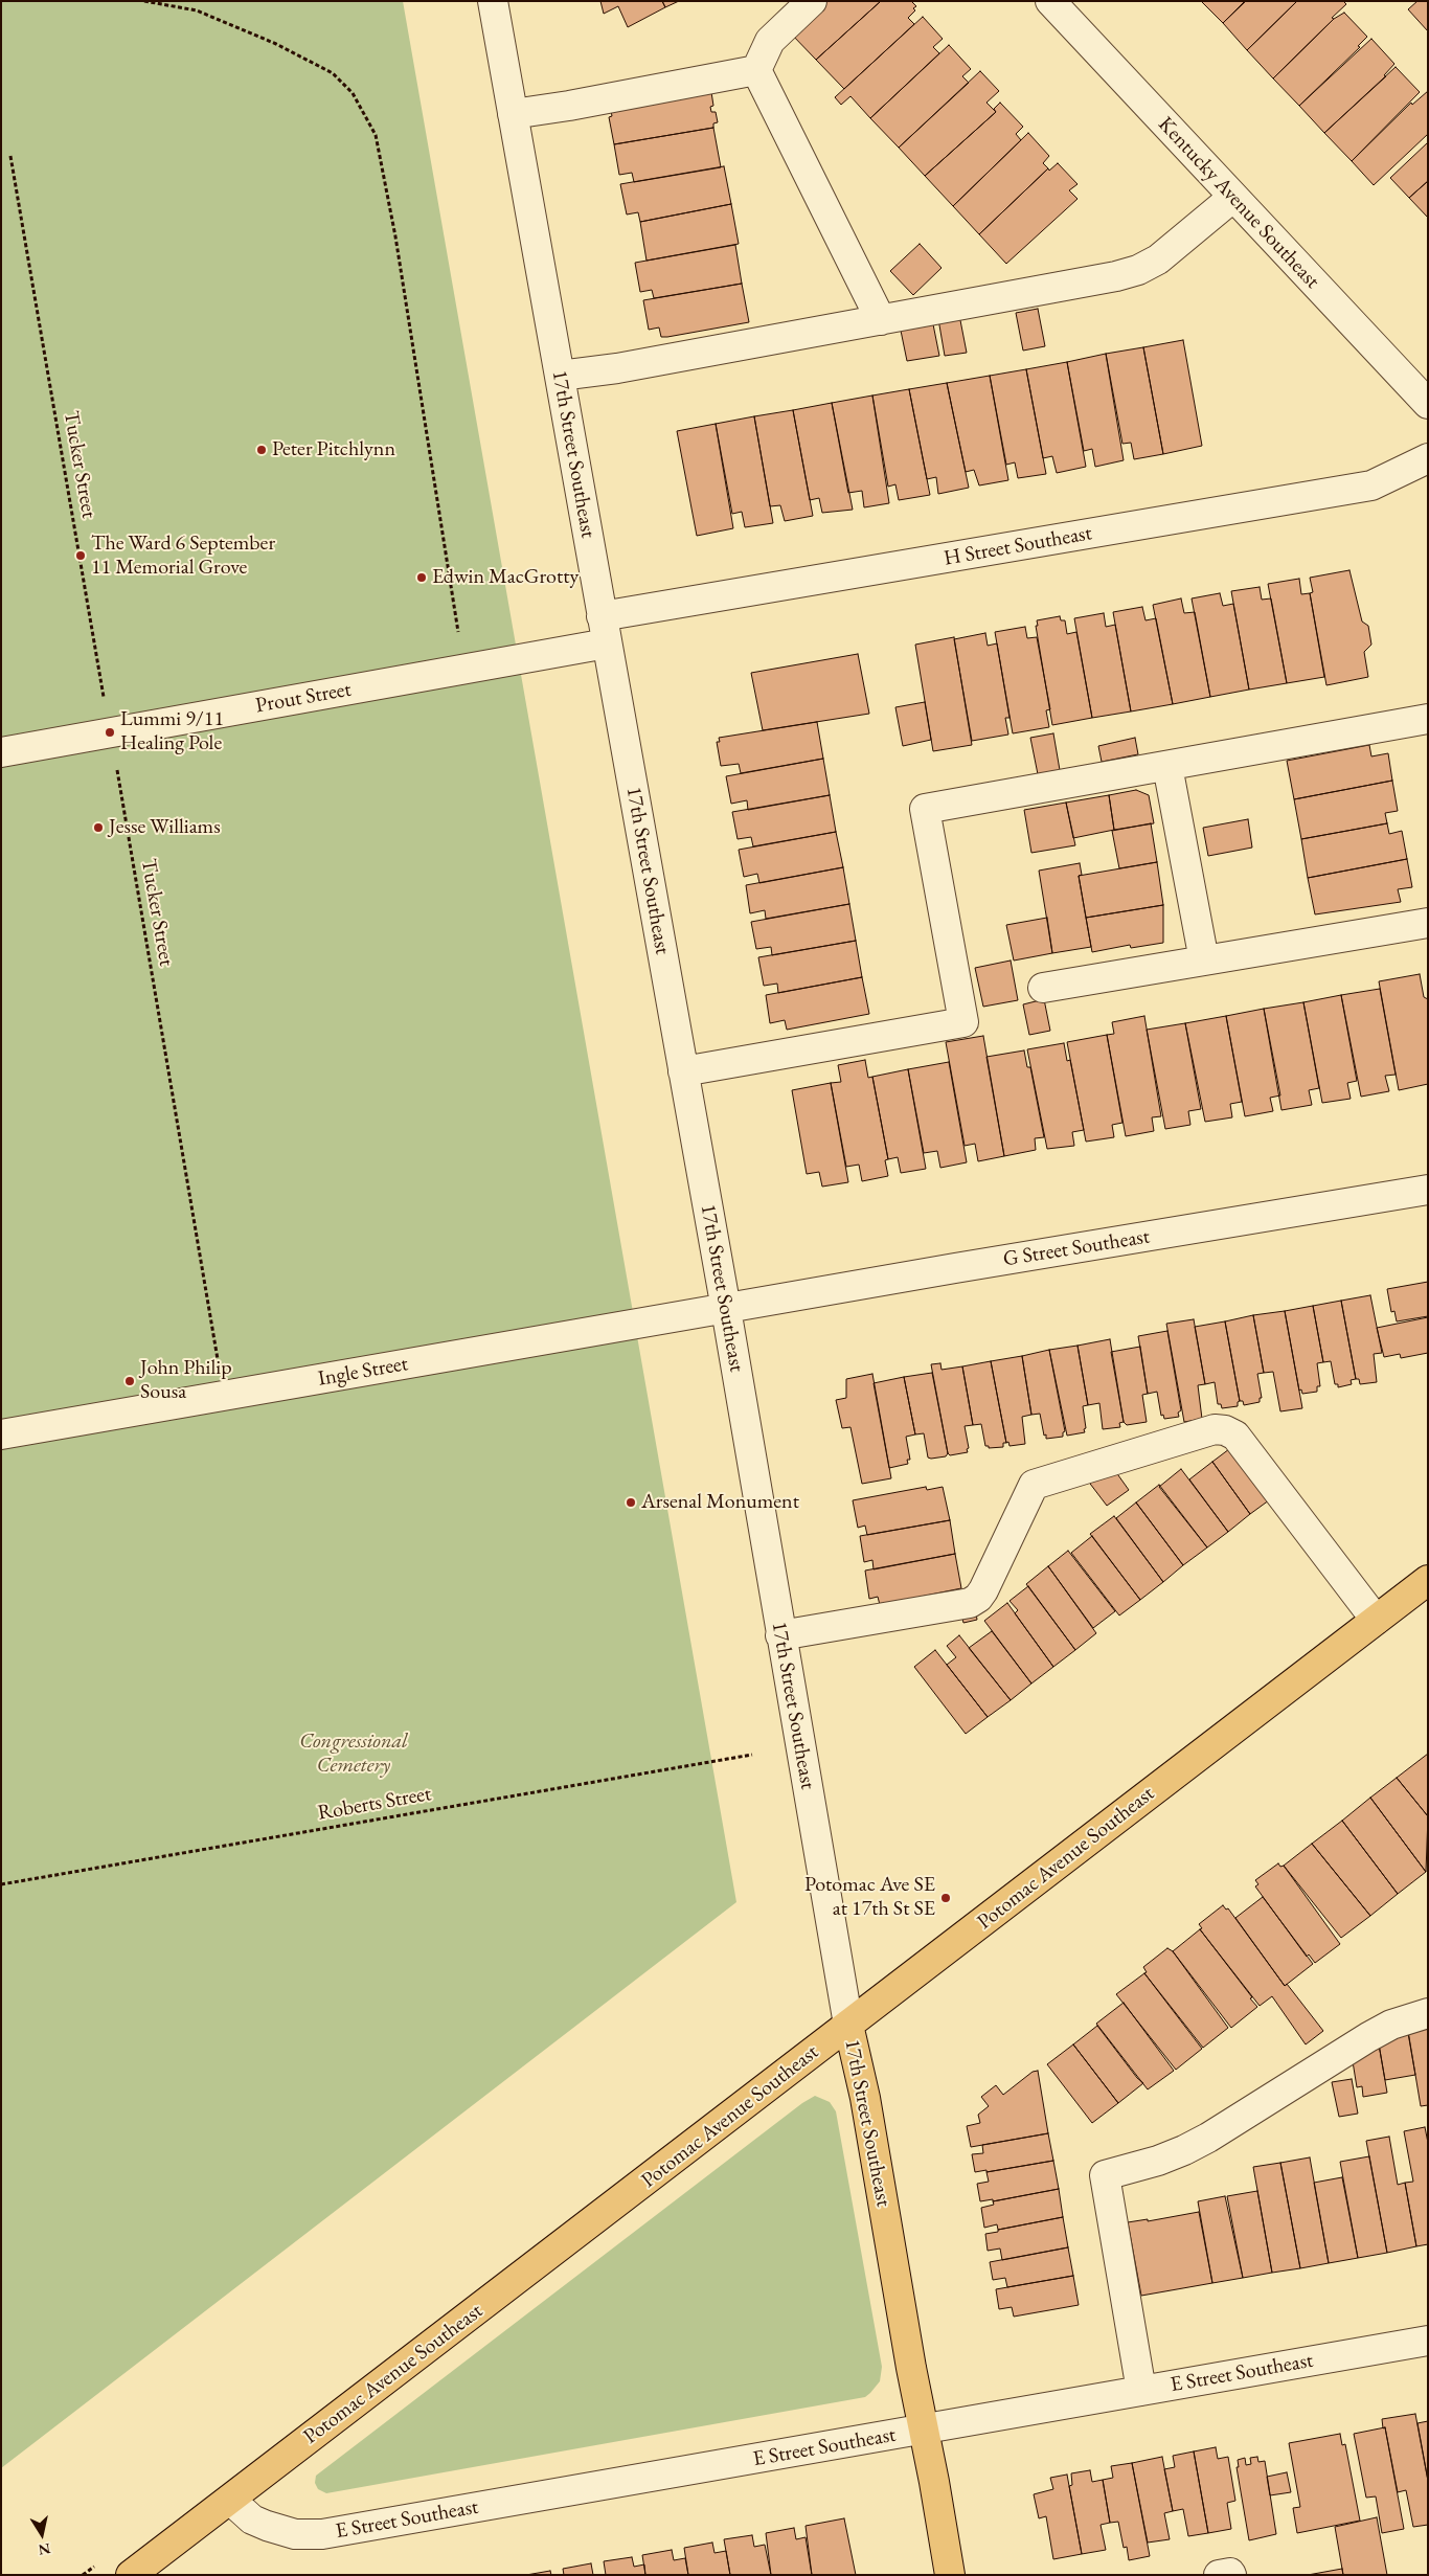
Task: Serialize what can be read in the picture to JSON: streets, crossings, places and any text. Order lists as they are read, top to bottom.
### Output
{
  "streets": {
    "main road": ["17th Street Southeast", "Potomac Avenue Southeast"],
    "street": [
      "Kentucky Avenue Southeast",
      "H Street Southeast",
      "Prout Street",
      "G Street Southeast",
      "Ingle Street",
      "E Street Southeast"
    ],
    "path": ["Tucker Street", "Roberts Street"]
  },
  "crossings": [
    ["17th Street Southeast", "H Street Southeast"],
    ["17th Street Southeast", "Prout Street"],
    ["17th Street Southeast", "G Street Southeast"],
    ["17th Street Southeast", "Ingle Street"],
    ["17th Street Southeast", "Potomac Avenue Southeast"],
    ["17th Street Southeast", "E Street Southeast"],
    ["Tucker Street", "Prout Street"],
    ["Tucker Street", "Ingle Street"],
    ["H Street Southeast", "Prout Street"],
    ["G Street Southeast", "Ingle Street"],
    ["Potomac Avenue Southeast", "E Street Southeast"]
  ],
  "parks": ["Congressional Cemetery"],
  "places": [
    "Peter Pitchlynn",
    "The Ward 6 September 11 Memorial Grove",
    "Edwin MacGrotty",
    "Lummi 9/11 Healing Pole",
    "Jesse Williams",
    "John Philip Sousa",
    "Arsenal Monument",
    "Potomac Ave SE at 17th St SE"
  ],
  "north": "bottom"
}
